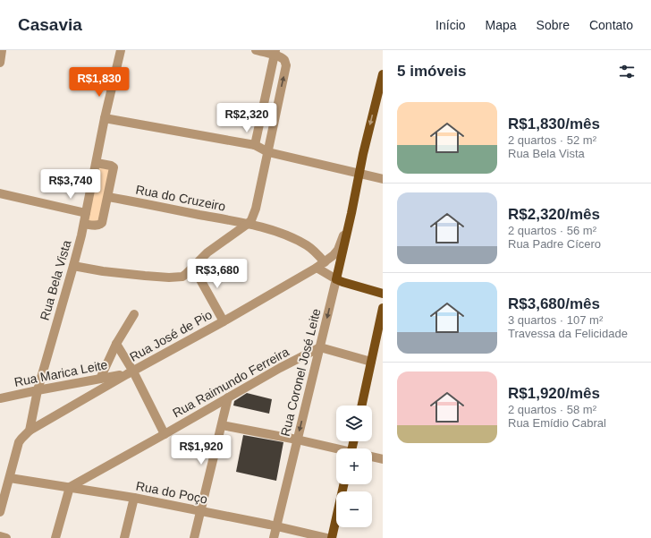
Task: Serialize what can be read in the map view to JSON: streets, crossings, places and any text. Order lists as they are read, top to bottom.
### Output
{
  "streets": {
    "main road": ["Rua Coronel José Leite"],
    "street": [
      "Rua do Cruzeiro",
      "Rua Bela Vista",
      "Rua José de Pio",
      "Rua Marica Leite",
      "Rua Raimundo Ferreira",
      "Rua do Poço"
    ]
  },
  "crossings": [
    ["Rua do Cruzeiro", "Rua José de Pio"],
    ["Rua do Cruzeiro", "Rua Coronel José Leite"],
    ["Rua Bela Vista", "Rua José de Pio"],
    ["Rua Bela Vista", "Rua Marica Leite"],
    ["Rua Bela Vista", "Rua do Poço"],
    ["Rua José de Pio", "Rua Coronel José Leite"],
    ["Rua José de Pio", "Rua Marica Leite"],
    ["Rua Coronel José Leite", "Rua Raimundo Ferreira"],
    ["Rua Coronel José Leite", "Rua do Poço"],
    ["Rua Raimundo Ferreira", "Rua do Poço"]
  ],
  "page": {
    "header": "Casavia",
    "nav": [
      "Início",
      "Mapa",
      "Sobre",
      "Contato"
    ],
    "heading": "5 imóveis",
    "price": [
      "R$1,830",
      "R$2,320",
      "R$3,740",
      "R$3,680",
      "R$1,920"
    ],
    "list": [
      {
        "name": "R$1,830/mês",
        "note": "2 quartos · 52 m² · Rua Bela Vista"
      },
      {
        "name": "R$2,320/mês",
        "note": "2 quartos · 56 m² · Rua Padre Cícero"
      },
      {
        "name": "R$3,680/mês",
        "note": "3 quartos · 107 m² · Travessa da Felicidade"
      },
      {
        "name": "R$1,920/mês",
        "note": "2 quartos · 58 m² · Rua Emídio Cabral"
      }
    ],
    "map_buttons": ["+", "−"]
  }
}
